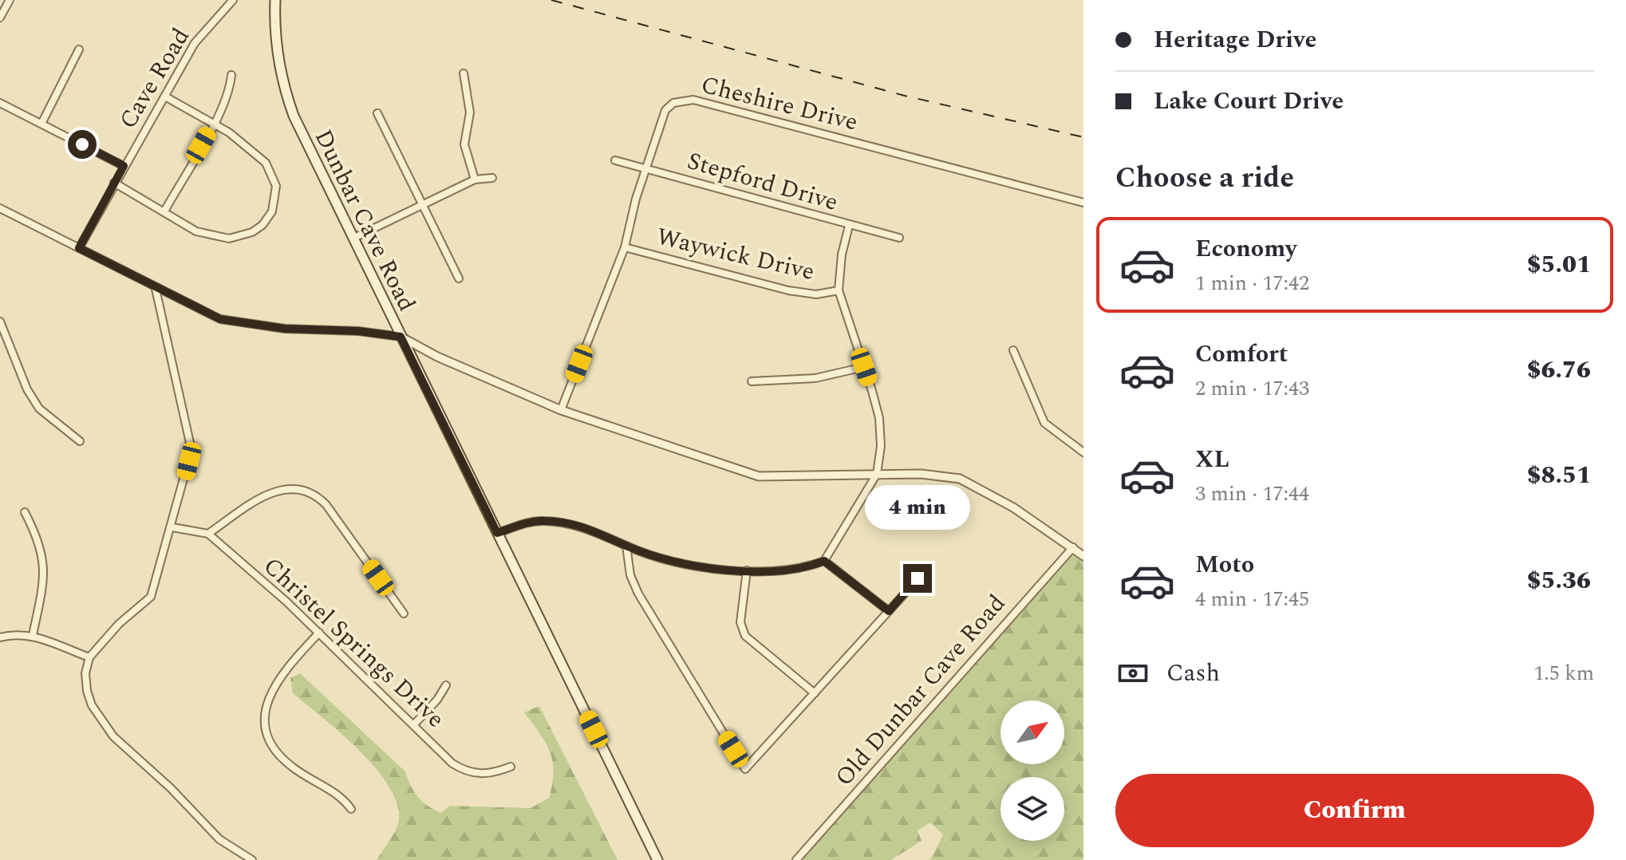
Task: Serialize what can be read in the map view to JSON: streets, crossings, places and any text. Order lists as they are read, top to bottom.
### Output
{
  "streets": {
    "main road": ["Dunbar Cave Road"],
    "street": [
      "Cave Road",
      "Cheshire Drive",
      "Stepford Drive",
      "Waywick Drive",
      "Christel Springs Drive",
      "Old Dunbar Cave Road"
    ]
  },
  "crossings": [
    ["Cheshire Drive", "Stepford Drive"],
    ["Cheshire Drive", "Waywick Drive"]
  ],
  "north": "top right",
  "page": {
    "banner": ["Heritage Drive", "Lake Court Drive"],
    "heading": "Choose a ride",
    "list": [
      {
        "name": "Economy",
        "note": "1 min · 17:42",
        "value": "$5.01"
      },
      {
        "name": "Comfort",
        "note": "2 min · 17:43",
        "value": "$6.76"
      },
      {
        "name": "XL",
        "note": "3 min · 17:44",
        "value": "$8.51"
      },
      {
        "name": "Moto",
        "note": "4 min · 17:45",
        "value": "$5.36"
      }
    ],
    "bubble": "4 min",
    "pay": ["Cash", "1.5 km"],
    "buttons": "Confirm"
  }
}
